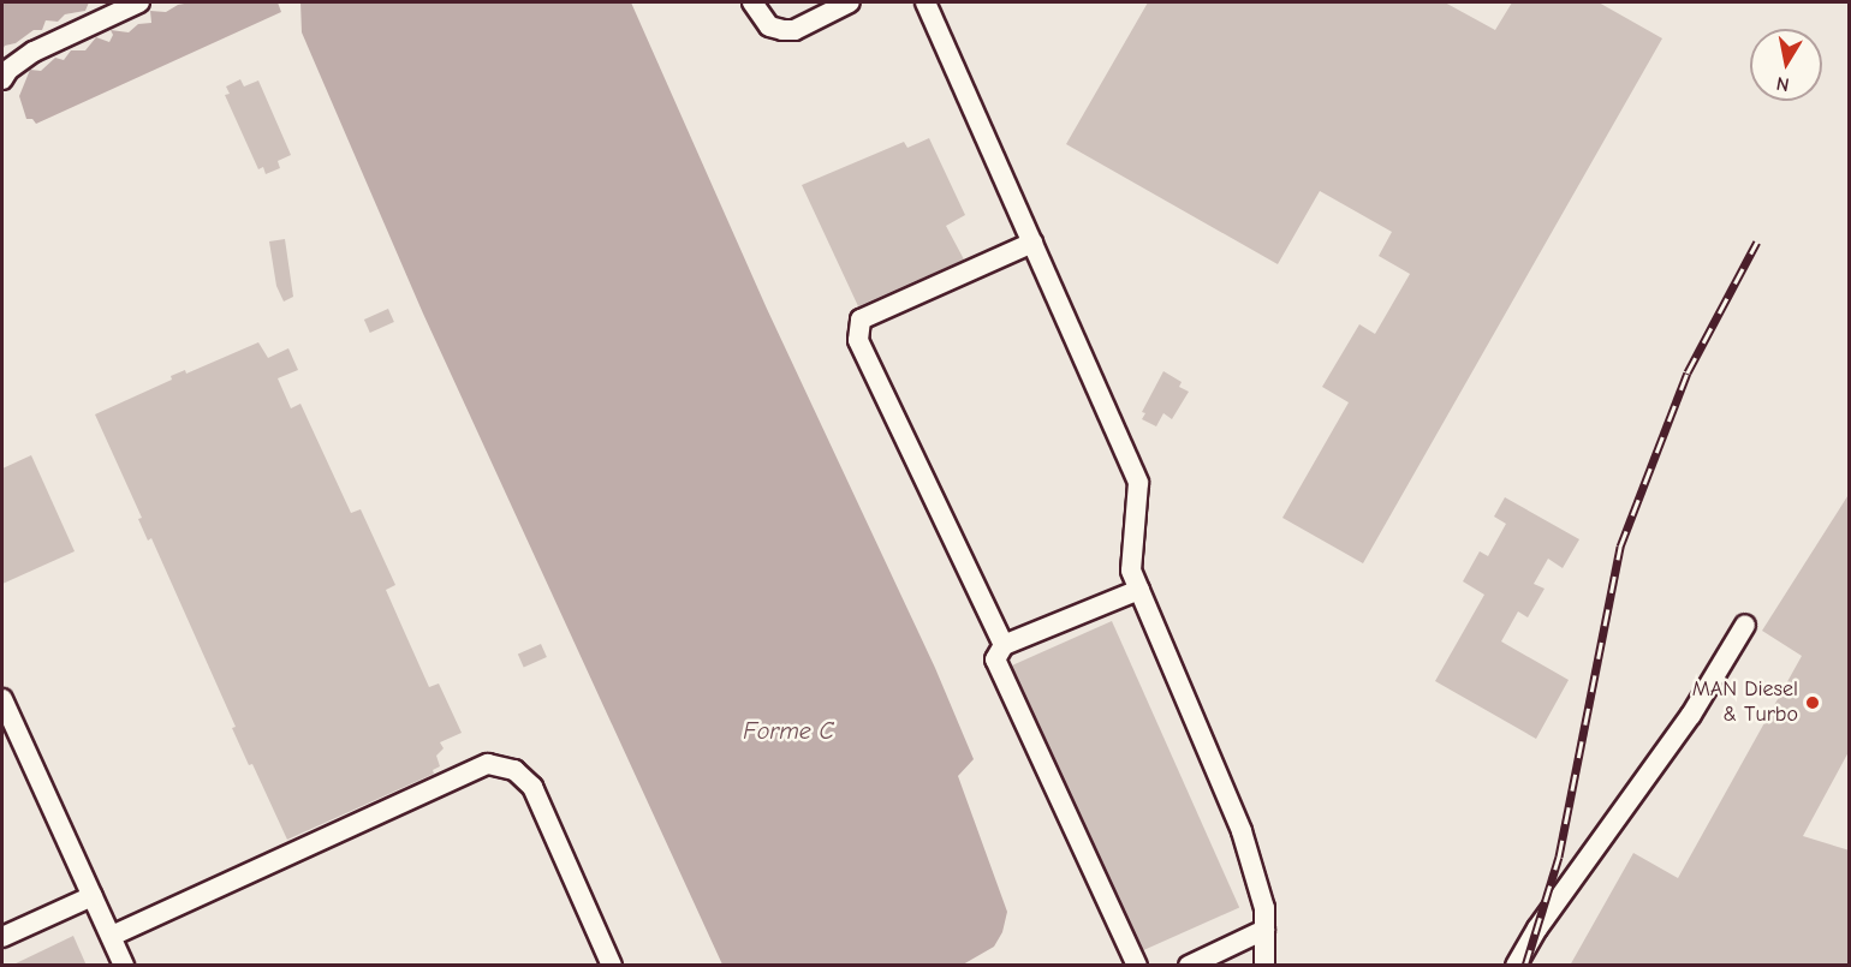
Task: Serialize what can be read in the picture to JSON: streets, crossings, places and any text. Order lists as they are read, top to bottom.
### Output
{
  "water": ["Forme C"],
  "places": ["MAN Diesel & Turbo"],
  "north": "bottom"
}
